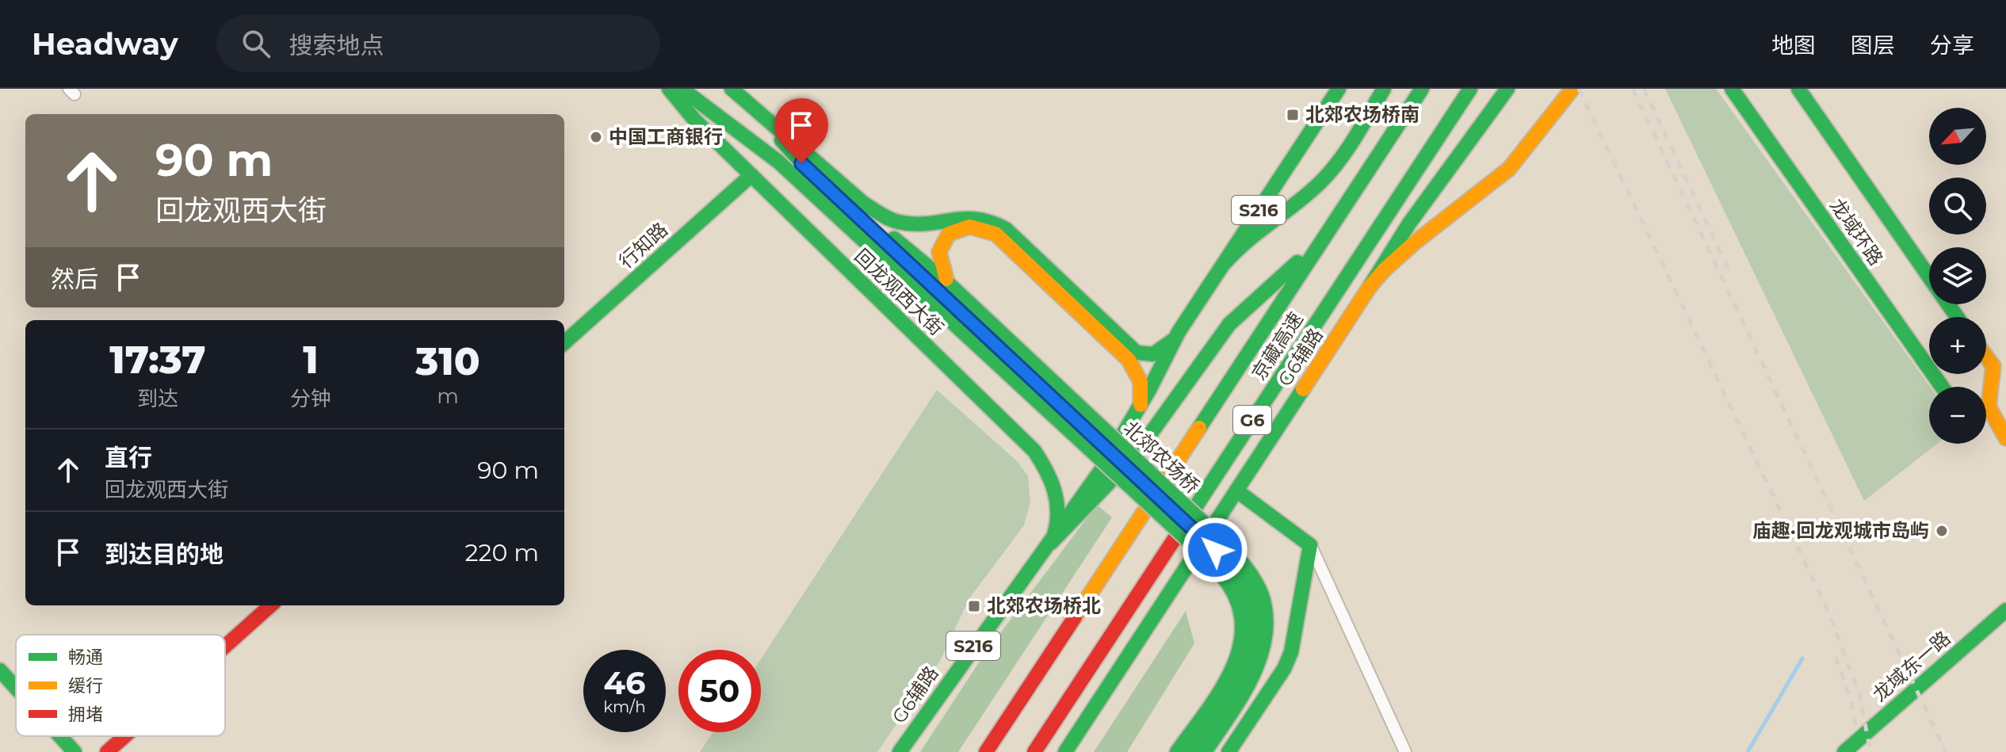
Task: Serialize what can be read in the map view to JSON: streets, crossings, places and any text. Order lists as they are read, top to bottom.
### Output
{
  "streets": {
    "main road": [
      "S216",
      "龙域环路",
      "行知路",
      "回龙观西大街",
      "京藏高速",
      "G6辅路",
      "G6",
      "北郊农场桥",
      "龙域东一路"
    ]
  },
  "crossings": [
    ["行知路", "回龙观西大街"],
    ["回龙观西大街", "G6辅路"],
    ["回龙观西大街", "北郊农场桥"]
  ],
  "places": {
    "transit": ["北郊农场桥南", "北郊农场桥北"],
    "other": ["中国工商银行", "庙趣·回龙观城市岛屿"]
  },
  "legend": ["畅通", "缓行", "拥堵"],
  "north": "bottom left",
  "page": {
    "header": "Headway",
    "search": "搜索地点",
    "nav": ["地图", "图层", "分享"],
    "map_buttons": ["+", "−"],
    "turn": ["90 m", "回龙观西大街"],
    "then": "然后",
    "eta": [
      "17:37",
      "到达",
      "1",
      "分钟",
      "310",
      "m"
    ],
    "list": [
      {
        "name": "直行",
        "note": "回龙观西大街",
        "value": "90 m"
      },
      {
        "name": "到达目的地",
        "value": "220 m"
      }
    ],
    "speed": "46 km/h",
    "limit": "50"
  }
}
